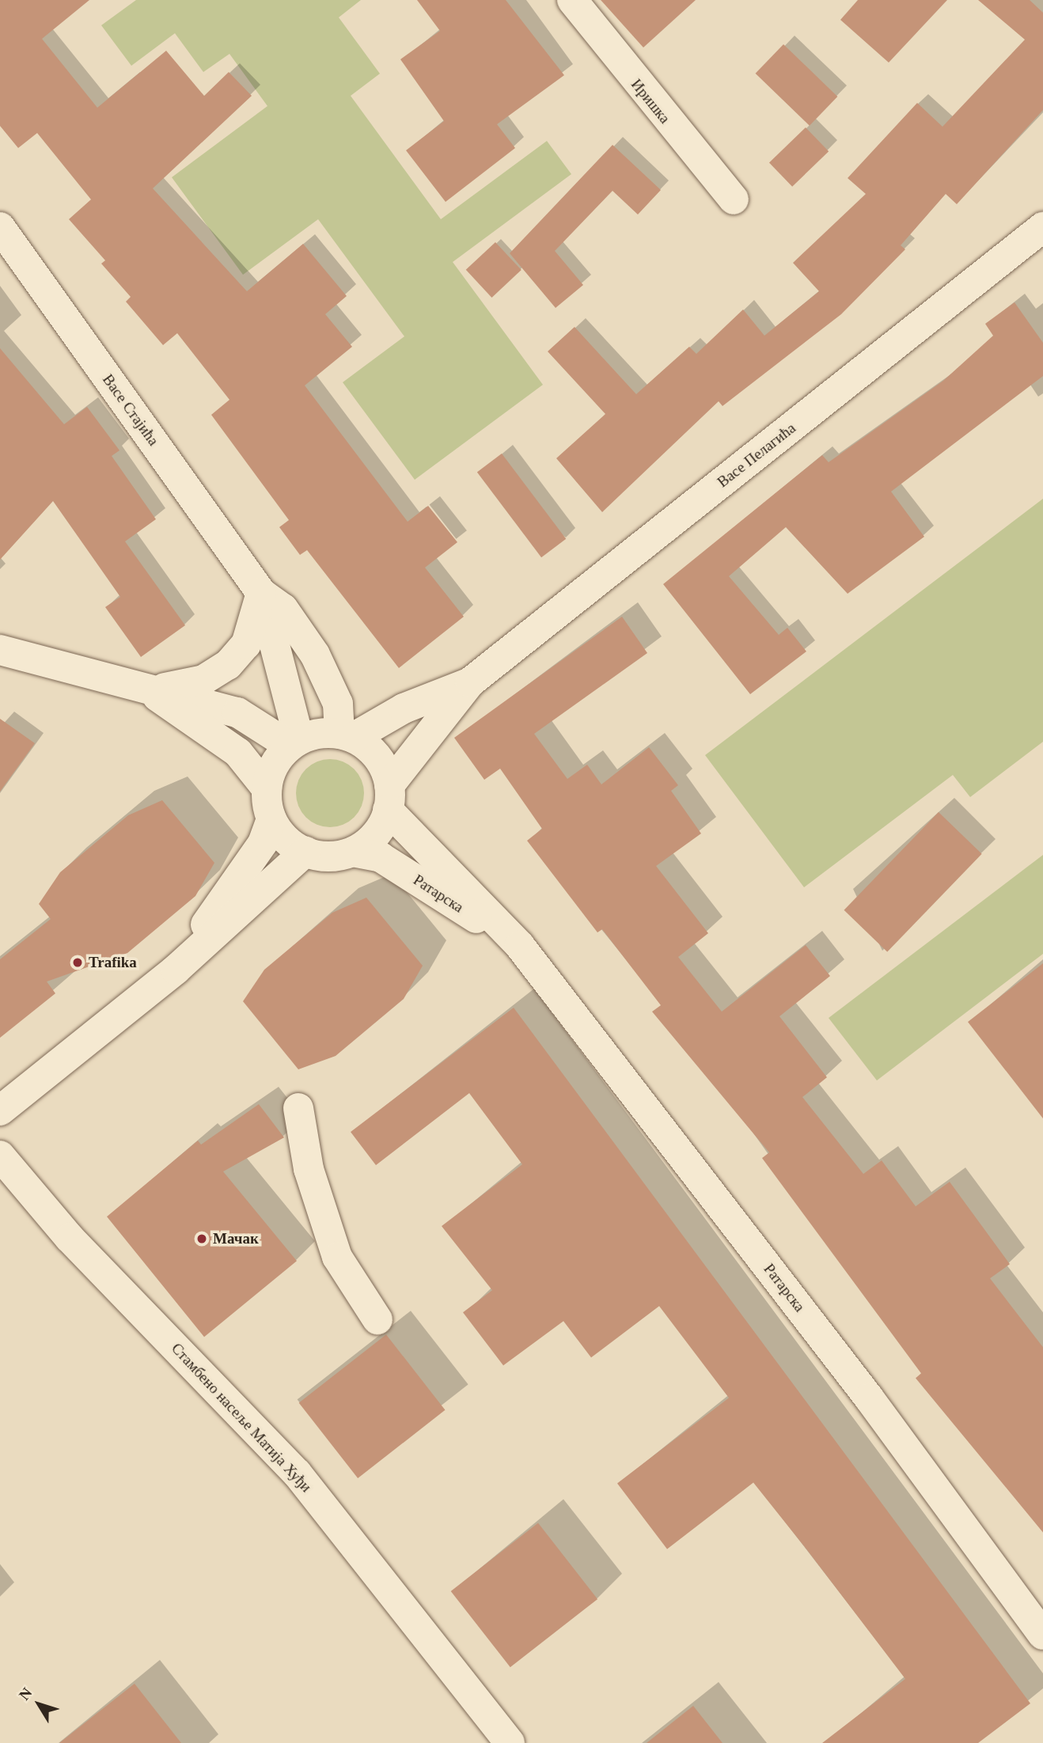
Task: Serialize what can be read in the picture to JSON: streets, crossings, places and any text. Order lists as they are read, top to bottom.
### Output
{
  "streets": {
    "street": [
      "Иришка",
      "Васе Стајића",
      "Васе Пелагића",
      "Ратарска",
      "Стамбено насеље Матија Хуђи"
    ]
  },
  "crossings": [
    ["Васе Стајића", "Васе Пелагића"],
    ["Васе Стајића", "Ратарска"],
    ["Васе Пелагића", "Ратарска"]
  ],
  "places": ["Trafika", "Мачак"],
  "north": "top left"
}
